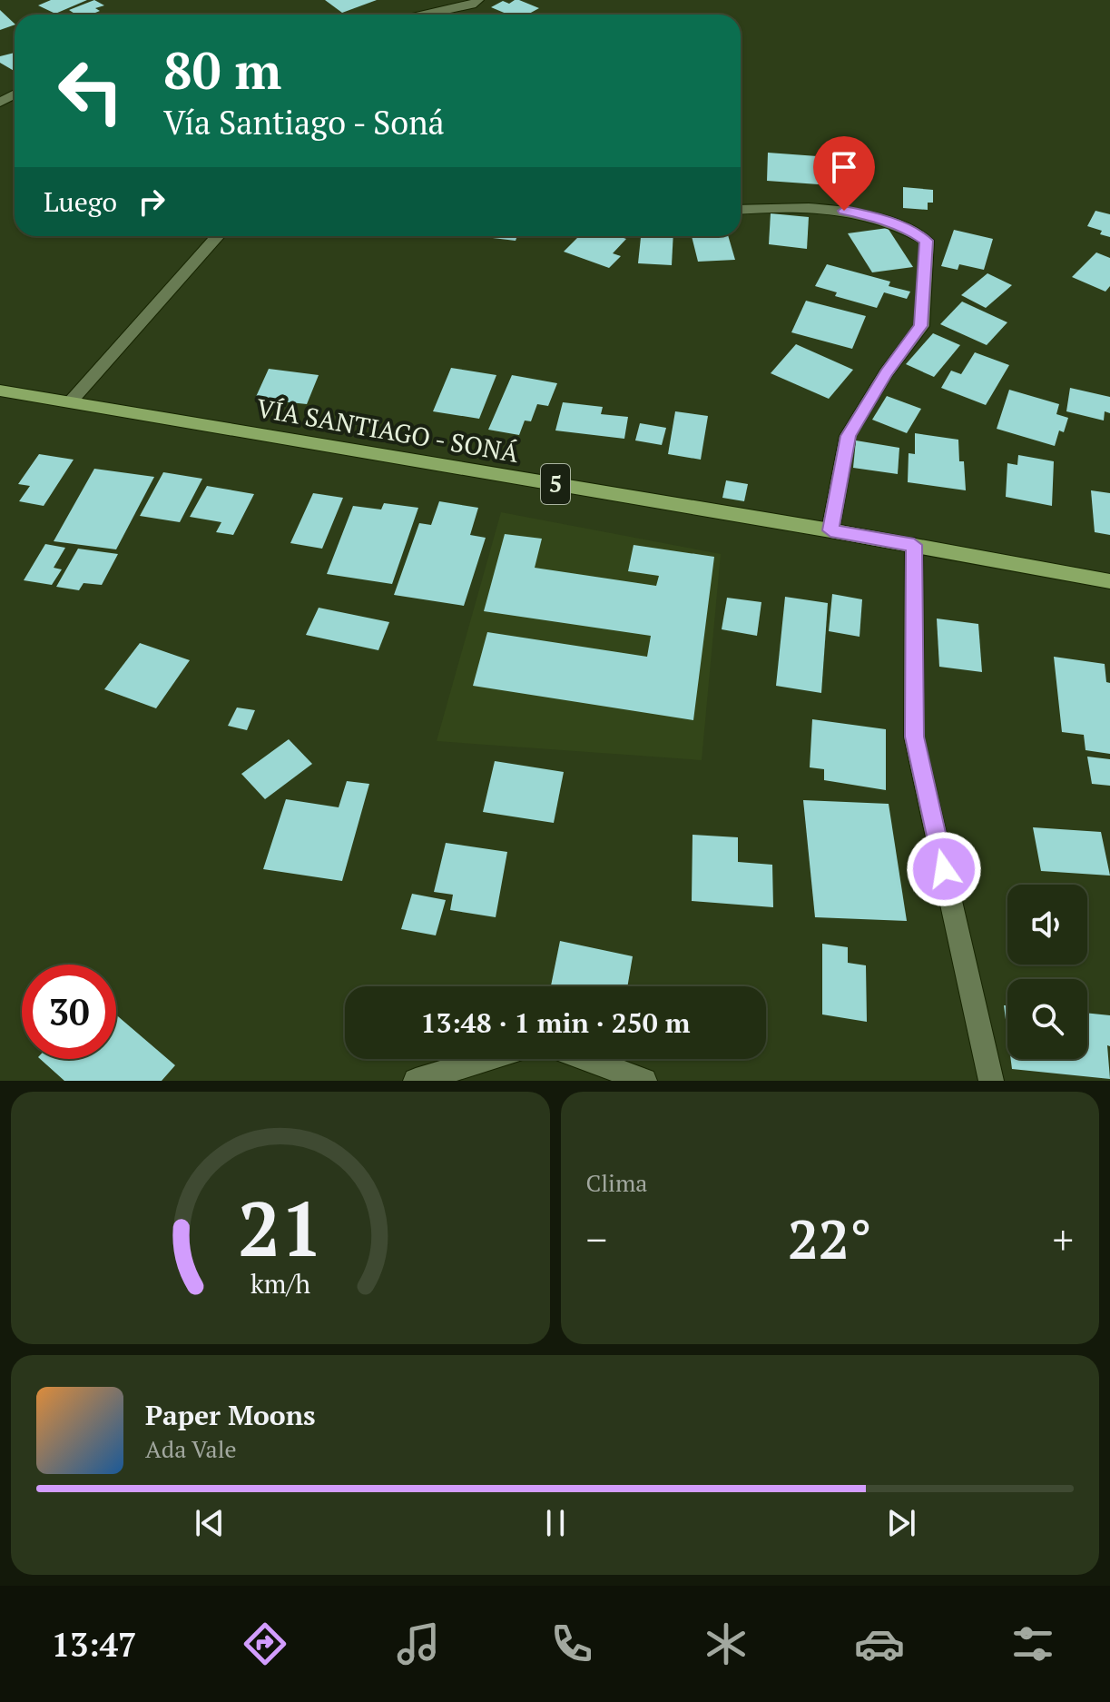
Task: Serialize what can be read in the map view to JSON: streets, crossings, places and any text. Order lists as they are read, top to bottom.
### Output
{
  "streets": {
    "main road": ["VÍA SANTIAGO - SONÁ", "5"]
  },
  "page": {
    "turn": ["80 m", "Vía Santiago - Soná"],
    "then": "Luego",
    "limit": "30",
    "trip": "13:48 · 1 min · 250 m",
    "tile": "Clima",
    "heat": ["−", "22°", "+"],
    "song": ["Paper Moons", "Ada Vale"],
    "tabs": "13:47",
    "gauge": ["21", "km/h"]
  }
}
